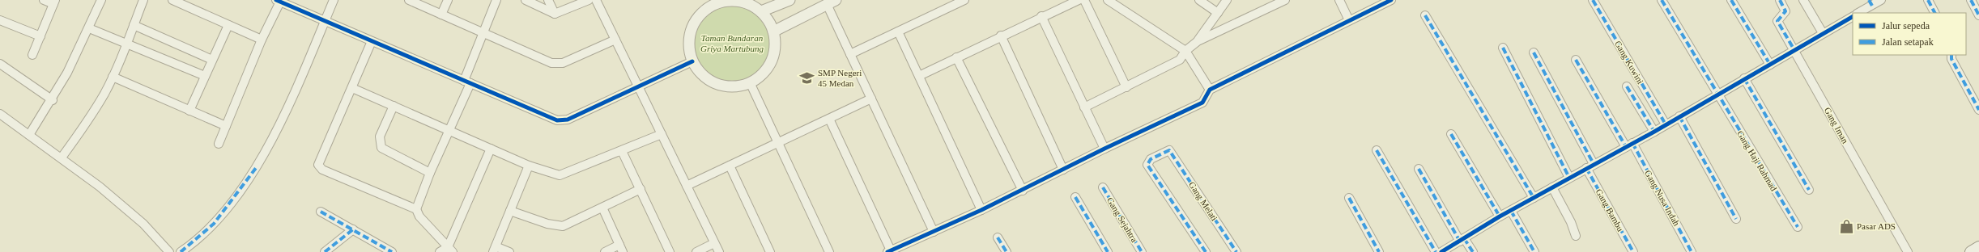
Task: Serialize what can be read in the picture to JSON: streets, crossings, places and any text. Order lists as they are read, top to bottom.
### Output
{
  "streets": {
    "street": [
      "Gang Kuwini",
      "Gang Iman",
      "Gang Haji Rahmad",
      "Gang Nusa Indah",
      "Gang Melati",
      "Gang Bambu",
      "Gang Sejahtra"
    ]
  },
  "parks": ["Taman Bundaran Griya Martubung"],
  "places": {
    "school or university": ["SMP Negeri 45 Medan"],
    "shop": ["Pasar ADS"]
  },
  "legend": ["Jalur sepeda", "Jalan setapak"]
}
